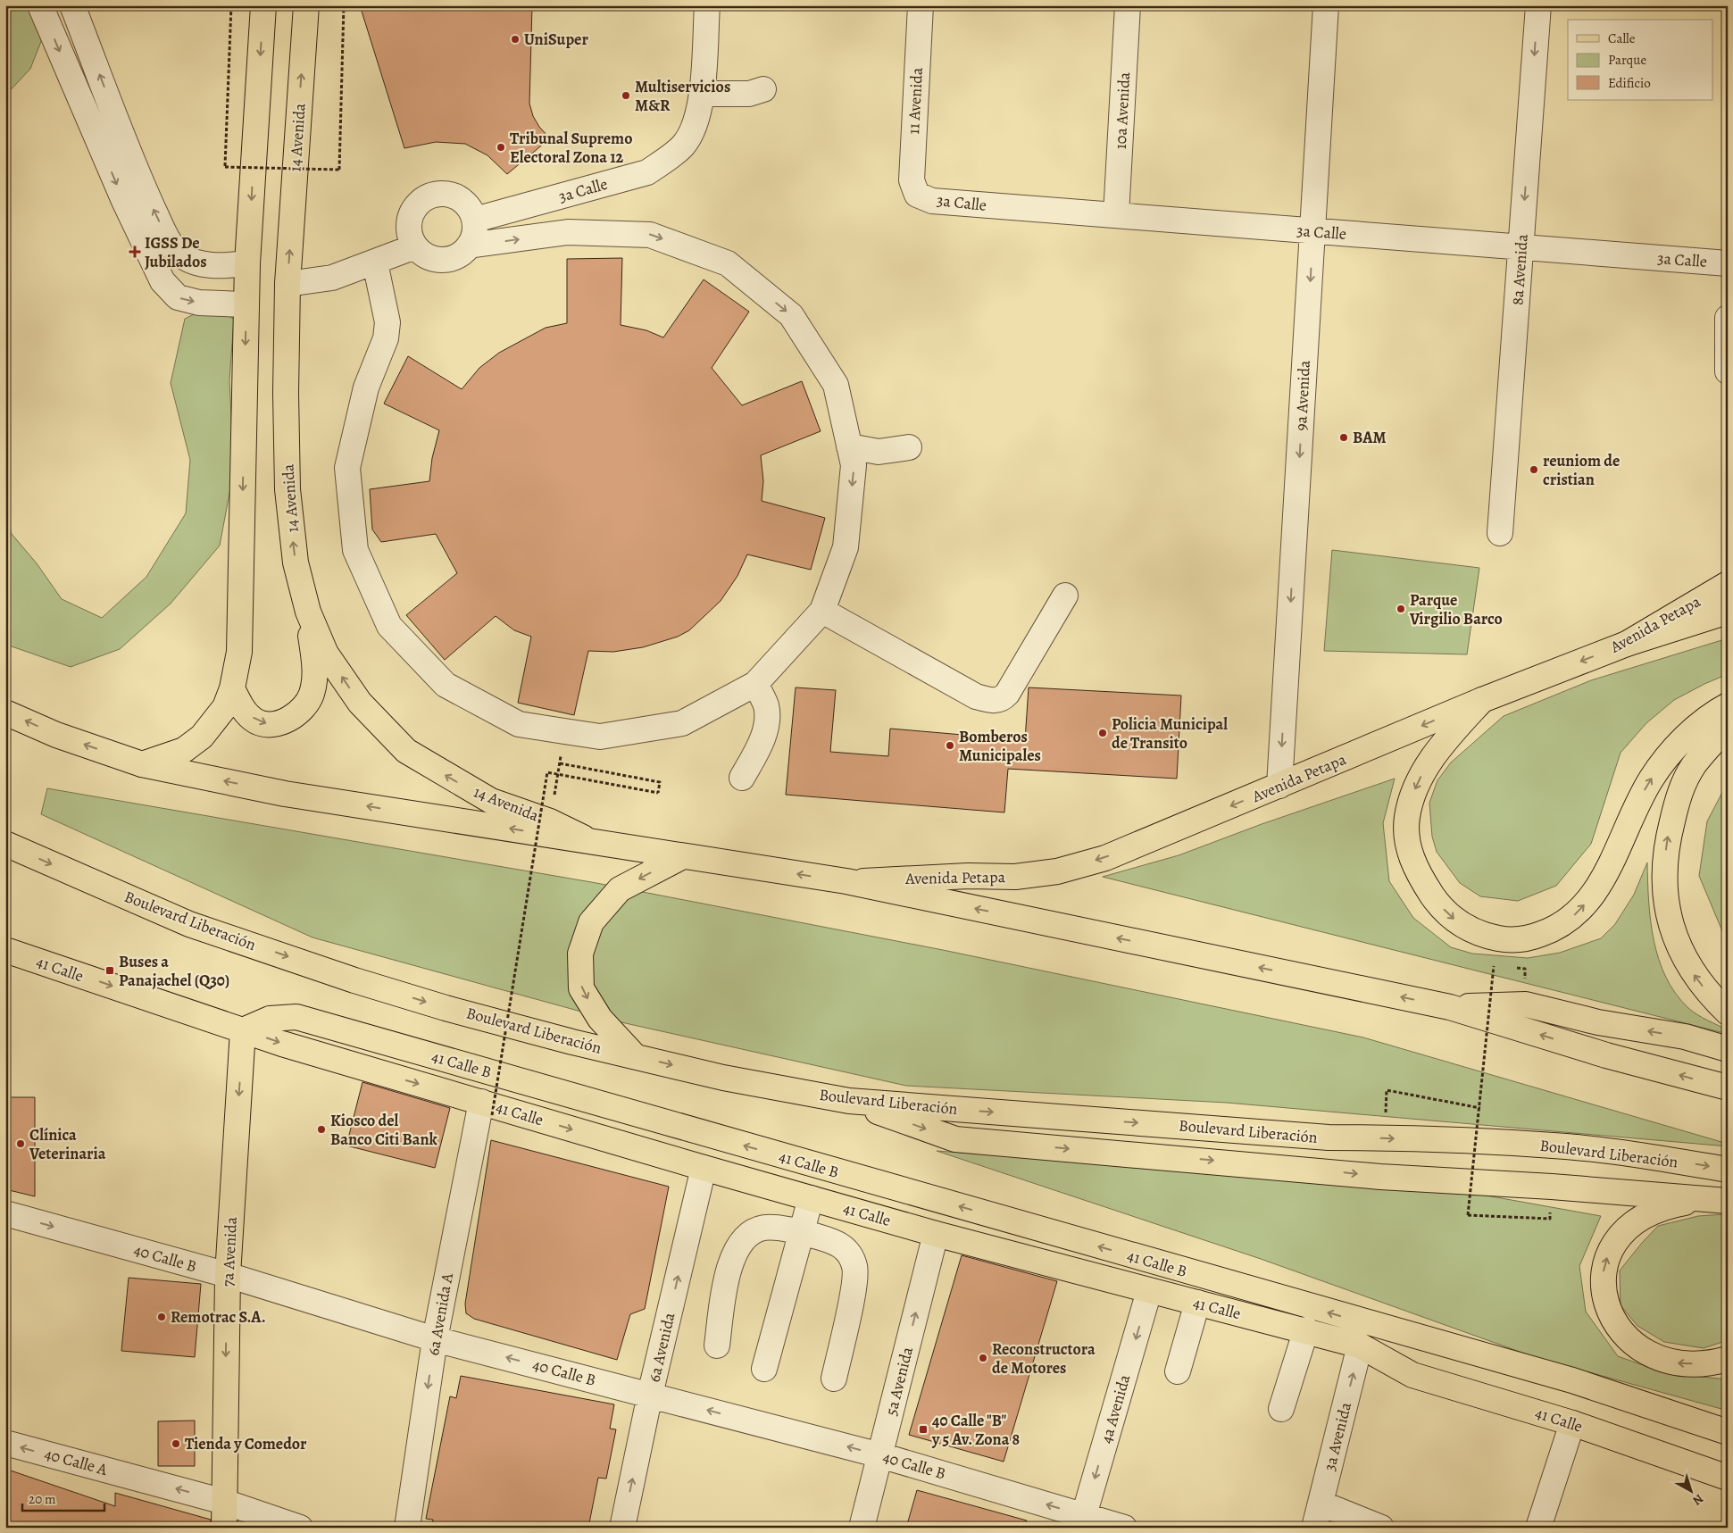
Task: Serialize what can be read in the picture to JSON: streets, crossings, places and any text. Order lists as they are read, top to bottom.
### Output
{
  "streets": {
    "main road": [
      "14 Avenida",
      "Avenida Petapa",
      "Boulevard Liberación",
      "41 Calle",
      "41 Calle B",
      "7a Avenida"
    ],
    "street": [
      "11 Avenida",
      "10a Avenida",
      "3a Calle",
      "8a Avenida",
      "9a Avenida",
      "40 Calle B",
      "6a Avenida A",
      "6a Avenida",
      "5a Avenida",
      "4a Avenida",
      "3a Avenida",
      "40 Calle A"
    ]
  },
  "crossings": [
    ["11 Avenida", "3a Calle"],
    ["10a Avenida", "3a Calle"],
    ["3a Calle", "8a Avenida"],
    ["3a Calle", "9a Avenida"],
    ["9a Avenida", "Avenida Petapa"],
    ["41 Calle", "41 Calle B"],
    ["41 Calle", "7a Avenida"],
    ["41 Calle", "6a Avenida A"],
    ["41 Calle", "6a Avenida"],
    ["41 Calle", "5a Avenida"],
    ["41 Calle", "4a Avenida"],
    ["41 Calle", "3a Avenida"],
    ["41 Calle B", "7a Avenida"],
    ["7a Avenida", "40 Calle B"],
    ["7a Avenida", "40 Calle A"],
    ["40 Calle B", "6a Avenida A"],
    ["40 Calle B", "6a Avenida"],
    ["40 Calle B", "5a Avenida"],
    ["40 Calle B", "4a Avenida"]
  ],
  "one_way": [
    "8a Avenida",
    "9a Avenida",
    "Avenida Petapa",
    "41 Calle",
    "7a Avenida",
    "6a Avenida A",
    "40 Calle A"
  ],
  "places": {
    "other": [
      "UniSuper",
      "Multiservicios M&R",
      "Tribunal Supremo Electoral Zona 12",
      "BAM",
      "reuniom de cristian",
      "Parque Virgilio Barco",
      "Policia Municipal de Transito",
      "Bomberos Municipales",
      "Kiosco del Banco Citi Bank",
      "Clínica Veterinaria",
      "Remotrac S.A.",
      "Reconstructora de Motores",
      "Tienda y Comedor"
    ],
    "health": ["IGSS De Jubilados"],
    "transit": ["Buses a Panajachel (Q30)", "40 Calle \"B\" y 5 Av. Zona 8"]
  },
  "legend": ["Calle", "Parque", "Edificio"],
  "scale_bar": "20 m",
  "north": "bottom right"
}
